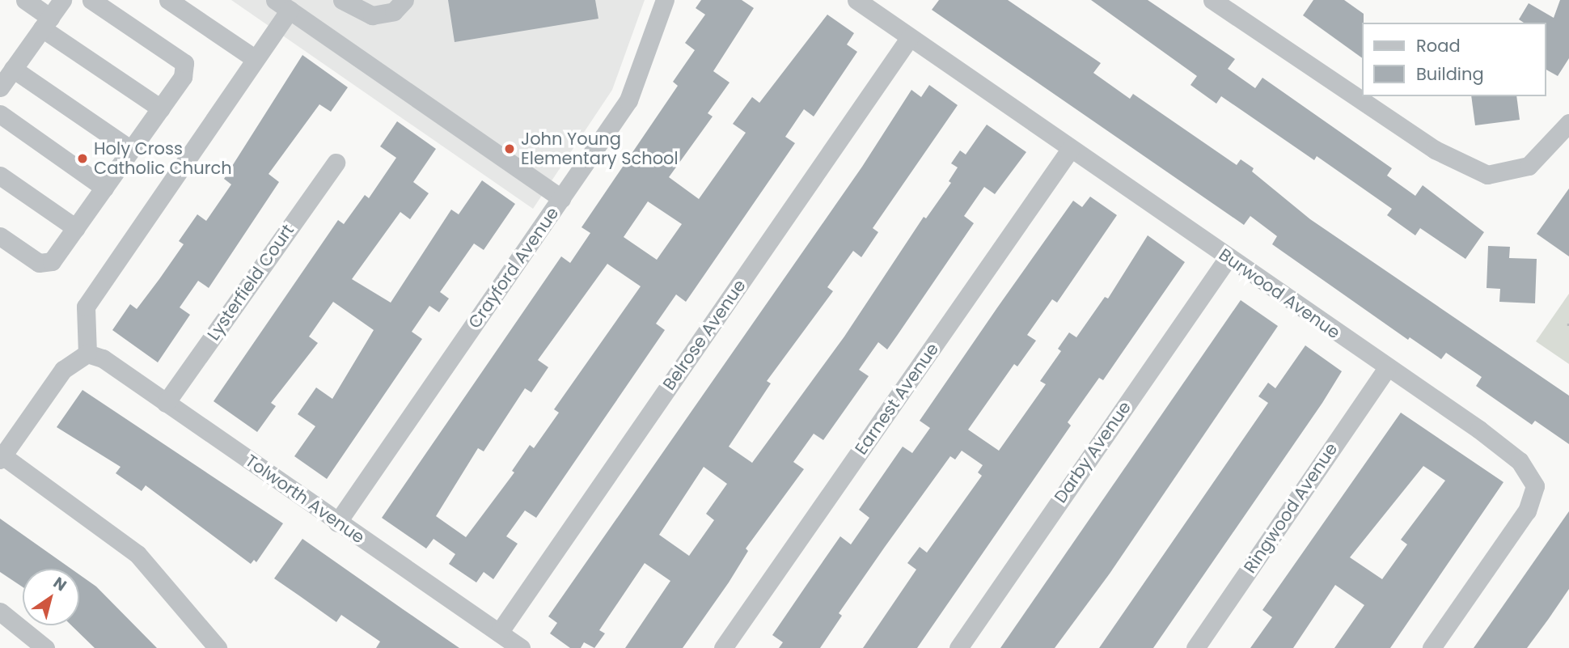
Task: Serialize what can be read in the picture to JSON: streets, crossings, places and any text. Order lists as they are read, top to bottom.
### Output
{
  "streets": {
    "street": [
      "Crayford Avenue",
      "Lysterfield Court",
      "Burwood Avenue",
      "Belrose Avenue",
      "Earnest Avenue",
      "Darby Avenue",
      "Tolworth Avenue",
      "Ringwood Avenue"
    ]
  },
  "crossings": [
    ["Crayford Avenue", "Tolworth Avenue"],
    ["Lysterfield Court", "Tolworth Avenue"],
    ["Burwood Avenue", "Belrose Avenue"],
    ["Burwood Avenue", "Earnest Avenue"],
    ["Burwood Avenue", "Darby Avenue"],
    ["Burwood Avenue", "Ringwood Avenue"],
    ["Belrose Avenue", "Tolworth Avenue"]
  ],
  "places": ["John Young Elementary School", "Holy Cross Catholic Church"],
  "legend": ["Road", "Building"],
  "north": "top right"
}
